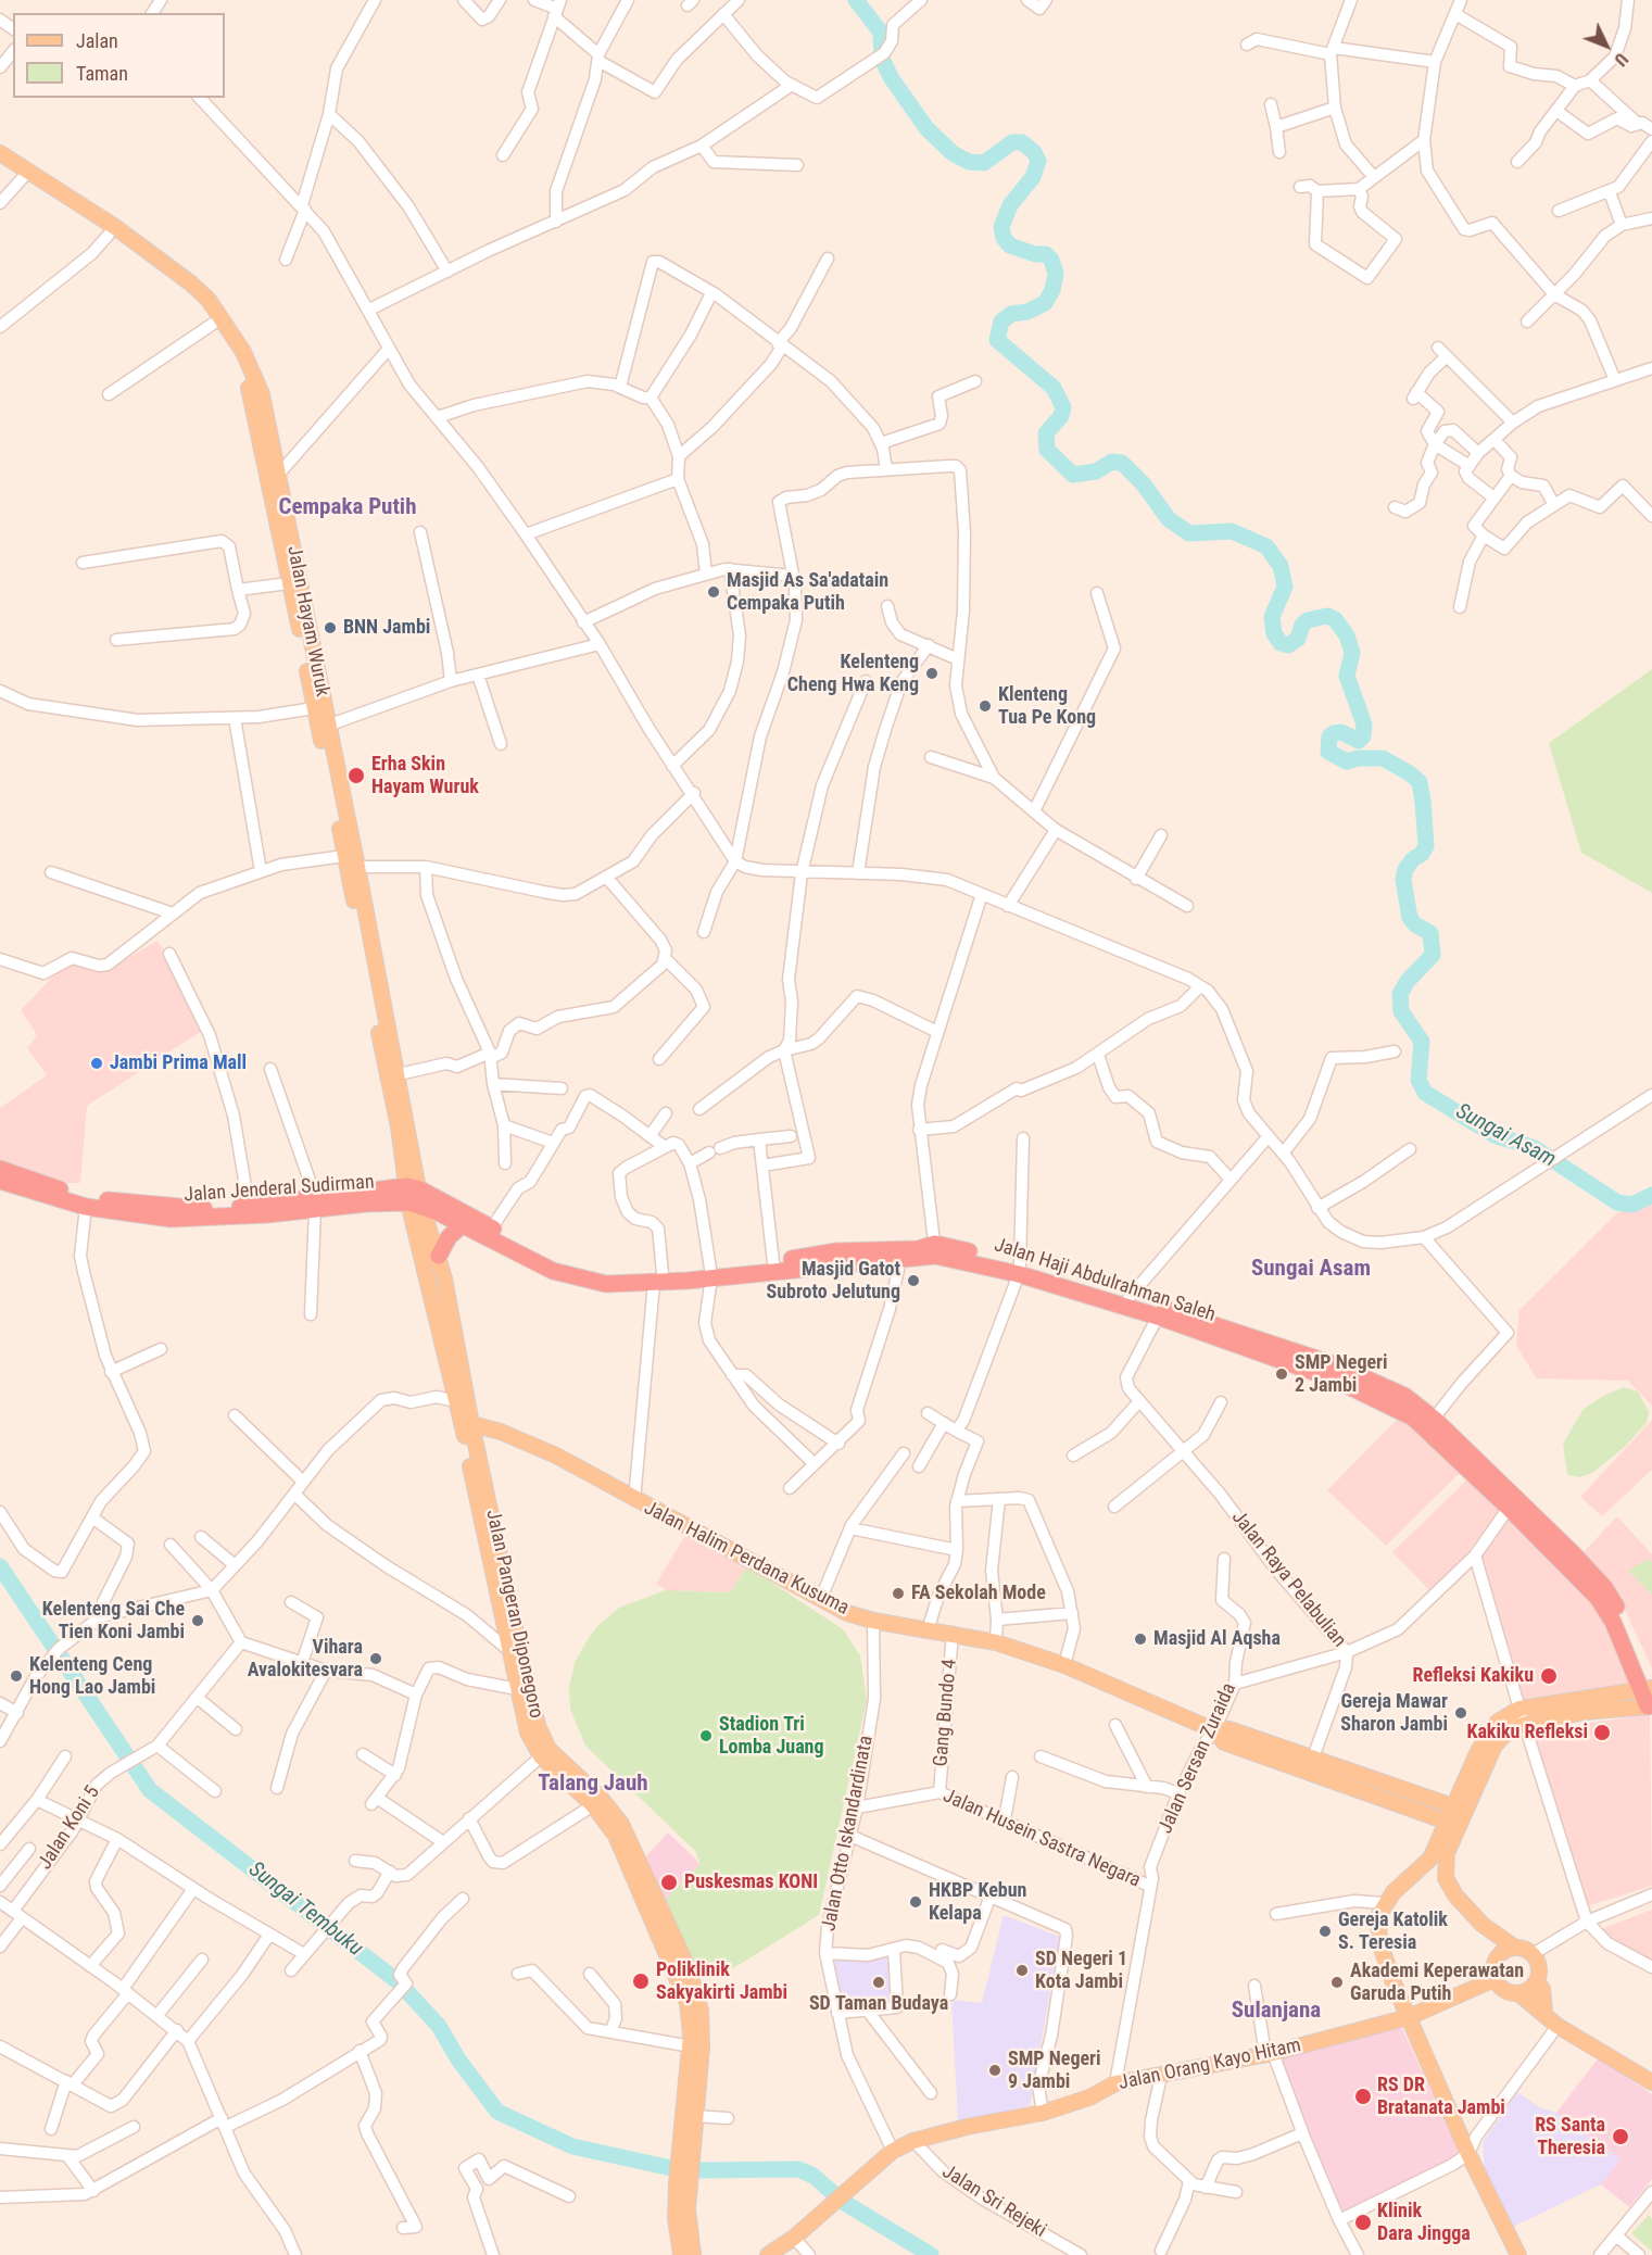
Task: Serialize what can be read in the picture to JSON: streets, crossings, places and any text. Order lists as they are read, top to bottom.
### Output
{
  "streets": {
    "highway": ["Jalan Jenderal Sudirman", "Jalan Haji Abdulrahman Saleh"],
    "main road": [
      "Jalan Hayam Wuruk",
      "Jalan Halim Perdana Kusuma",
      "Jalan Pangeran Diponegoro",
      "Jalan Orang Kayo Hitam"
    ],
    "street": [
      "Jalan Raya Pelabulian",
      "Gang Bundo 4",
      "Jalan Sersan Zuraida",
      "Jalan Koni 5",
      "Jalan Otto Iskandardinata",
      "Jalan Husein Sastra Negara",
      "Jalan Sri Rejeki"
    ]
  },
  "crossings": [
    ["Jalan Hayam Wuruk", "Jalan Jenderal Sudirman"],
    ["Jalan Hayam Wuruk", "Jalan Haji Abdulrahman Saleh"],
    ["Jalan Hayam Wuruk", "Jalan Pangeran Diponegoro"],
    ["Jalan Jenderal Sudirman", "Jalan Haji Abdulrahman Saleh"],
    ["Jalan Jenderal Sudirman", "Jalan Pangeran Diponegoro"],
    ["Jalan Haji Abdulrahman Saleh", "Jalan Pangeran Diponegoro"],
    ["Jalan Halim Perdana Kusuma", "Jalan Raya Pelabulian"],
    ["Jalan Halim Perdana Kusuma", "Jalan Pangeran Diponegoro"],
    ["Jalan Halim Perdana Kusuma", "Gang Bundo 4"],
    ["Jalan Halim Perdana Kusuma", "Jalan Sersan Zuraida"],
    ["Jalan Halim Perdana Kusuma", "Jalan Otto Iskandardinata"],
    ["Gang Bundo 4", "Jalan Husein Sastra Negara"],
    ["Jalan Sersan Zuraida", "Jalan Husein Sastra Negara"],
    ["Jalan Sersan Zuraida", "Jalan Orang Kayo Hitam"],
    ["Jalan Otto Iskandardinata", "Jalan Husein Sastra Negara"],
    ["Jalan Otto Iskandardinata", "Jalan Orang Kayo Hitam"],
    ["Jalan Orang Kayo Hitam", "Jalan Sri Rejeki"]
  ],
  "districts": [
    "Cempaka Putih",
    "Sungai Asam",
    "Talang Jauh",
    "Sulanjana"
  ],
  "water": ["Sungai Asam", "Sungai Tembuku"],
  "places": [
    "Masjid As Sa'adatain Cempaka Putih",
    "BNN Jambi",
    "Kelenteng Cheng Hwa Keng",
    "Klenteng Tua Pe Kong",
    "Erha Skin Hayam Wuruk",
    "Jambi Prima Mall",
    "Masjid Gatot Subroto Jelutung",
    "SMP Negeri 2 Jambi",
    "FA Sekolah Mode",
    "Kelenteng Sai Che Tien Koni Jambi",
    "Masjid Al Aqsha",
    "Vihara Avalokitesvara",
    "Kelenteng Ceng Hong Lao Jambi",
    "Refleksi Kakiku",
    "Gereja Mawar Sharon Jambi",
    "Kakiku Refleksi",
    "Stadion Tri Lomba Juang",
    "Puskesmas KONI",
    "HKBP Kebun Kelapa",
    "Gereja Katolik S. Teresia",
    "SD Negeri 1 Kota Jambi",
    "Poliklinik Sakyakirti Jambi",
    "SD Taman Budaya",
    "Akademi Keperawatan Garuda Putih",
    "SMP Negeri 9 Jambi",
    "RS DR Bratanata Jambi",
    "RS Santa Theresia",
    "Klinik Dara Jingga"
  ],
  "legend": ["Jalan", "Taman"],
  "north": "bottom right"
}
